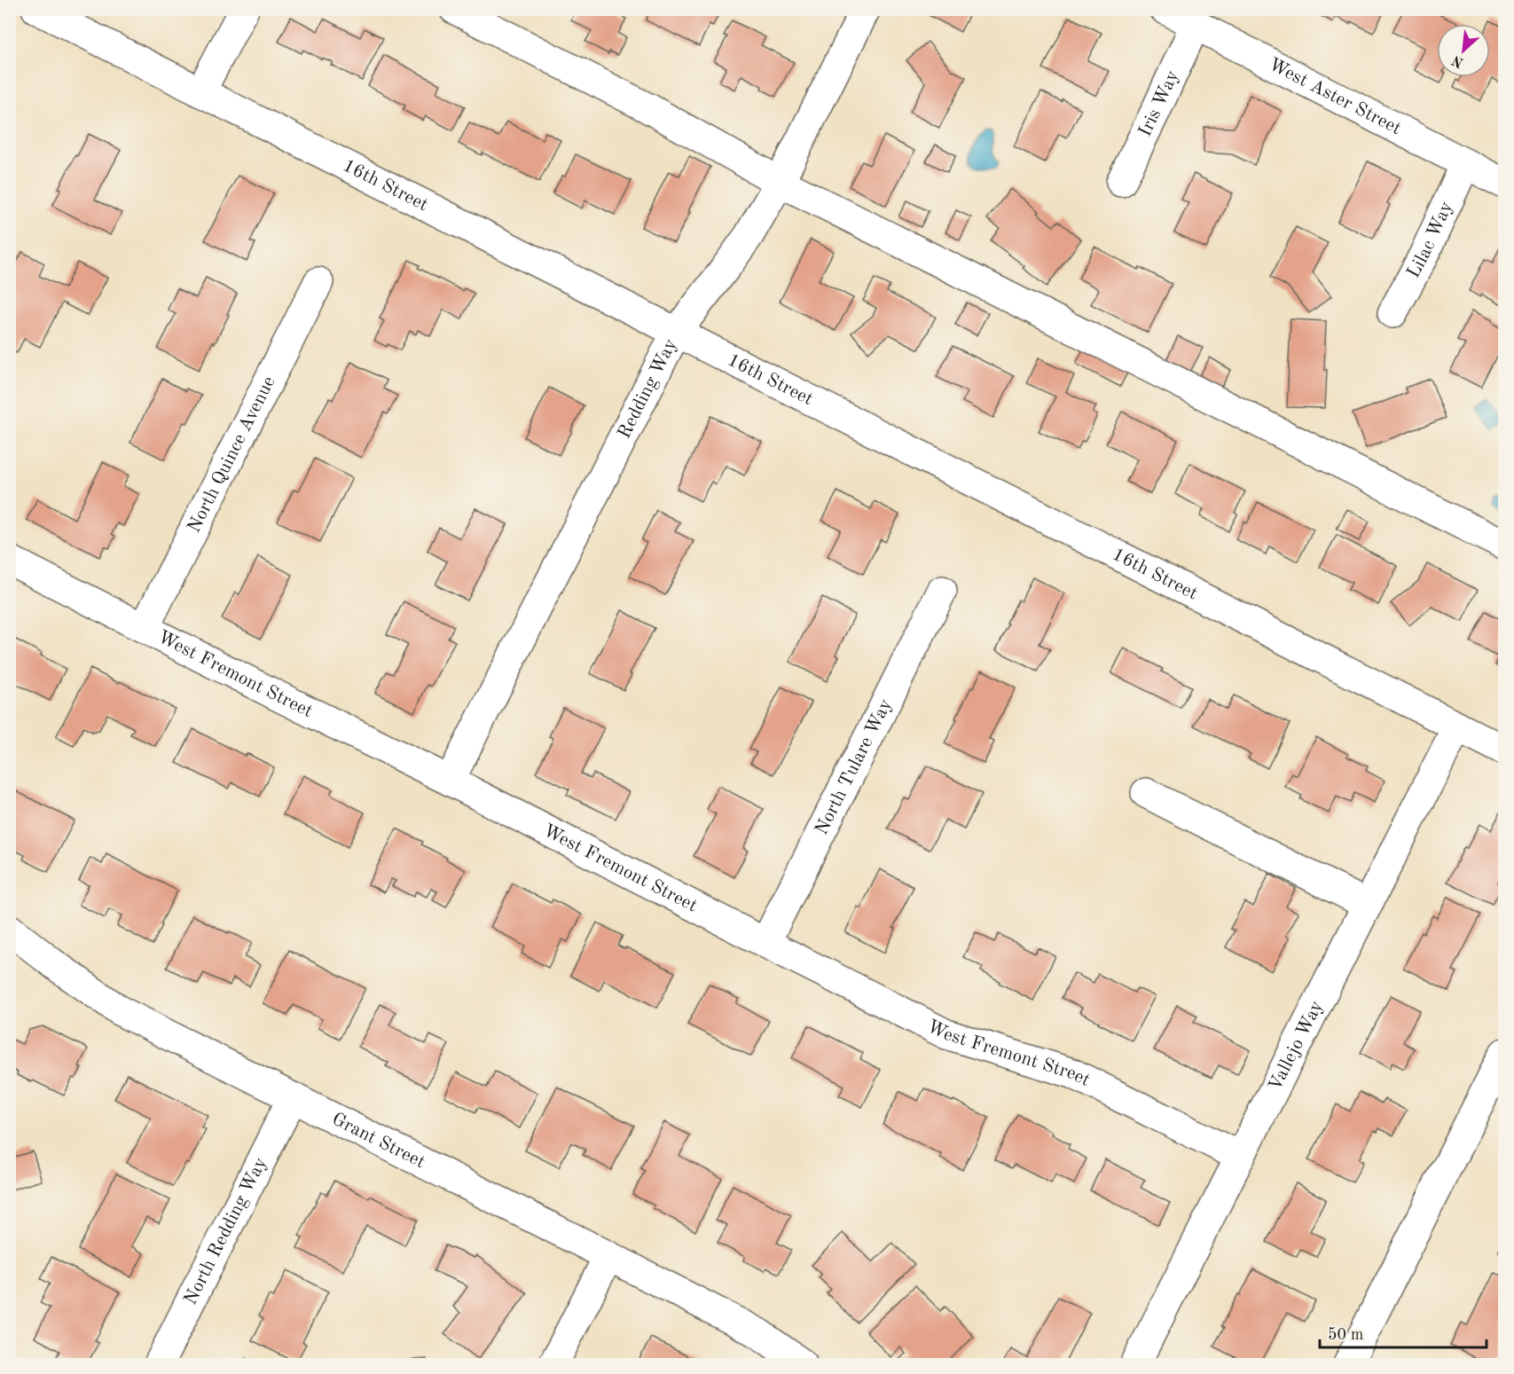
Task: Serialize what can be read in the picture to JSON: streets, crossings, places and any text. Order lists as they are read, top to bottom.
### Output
{
  "streets": {
    "street": [
      "West Aster Street",
      "Iris Way",
      "16th Street",
      "Lilac Way",
      "Redding Way",
      "North Quince Avenue",
      "West Fremont Street",
      "North Tulare Way",
      "Vallejo Way",
      "Grant Street",
      "North Redding Way"
    ]
  },
  "crossings": [
    ["West Aster Street", "Iris Way"],
    ["West Aster Street", "Lilac Way"],
    ["16th Street", "Redding Way"],
    ["16th Street", "Vallejo Way"],
    ["Redding Way", "West Fremont Street"],
    ["North Quince Avenue", "West Fremont Street"],
    ["West Fremont Street", "North Tulare Way"],
    ["West Fremont Street", "Vallejo Way"],
    ["Grant Street", "North Redding Way"]
  ],
  "scale_bar": "50 m",
  "north": "bottom left"
}
